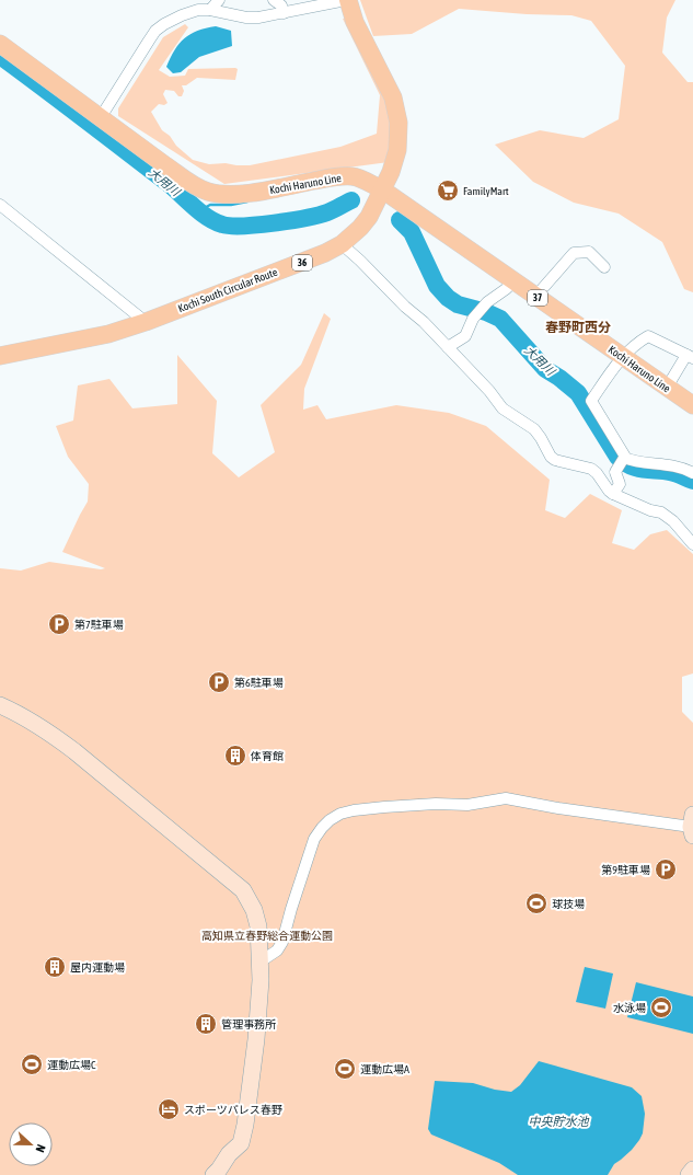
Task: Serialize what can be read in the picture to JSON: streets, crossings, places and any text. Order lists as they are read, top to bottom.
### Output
{
  "streets": {
    "main road": [
      "Kochi Haruno Line",
      "36",
      "Kochi South Circular Route",
      "37"
    ]
  },
  "crossings": [
    ["Kochi Haruno Line", "Kochi South Circular Route"]
  ],
  "districts": ["春野町西分"],
  "water": ["大用川", "中央貯水池"],
  "parks": ["高知県立春野総合運動公園"],
  "places": {
    "supermarket": ["FamilyMart"],
    "parking": ["第7駐車場", "第6駐車場", "第9駐車場"],
    "building": ["体育館", "屋内運動場", "管理事務所"],
    "sports": [
      "球技場",
      "水泳場",
      "運動広場C",
      "運動広場A"
    ],
    "hotel": ["スポーツパレス春野"]
  },
  "north": "right"
}
